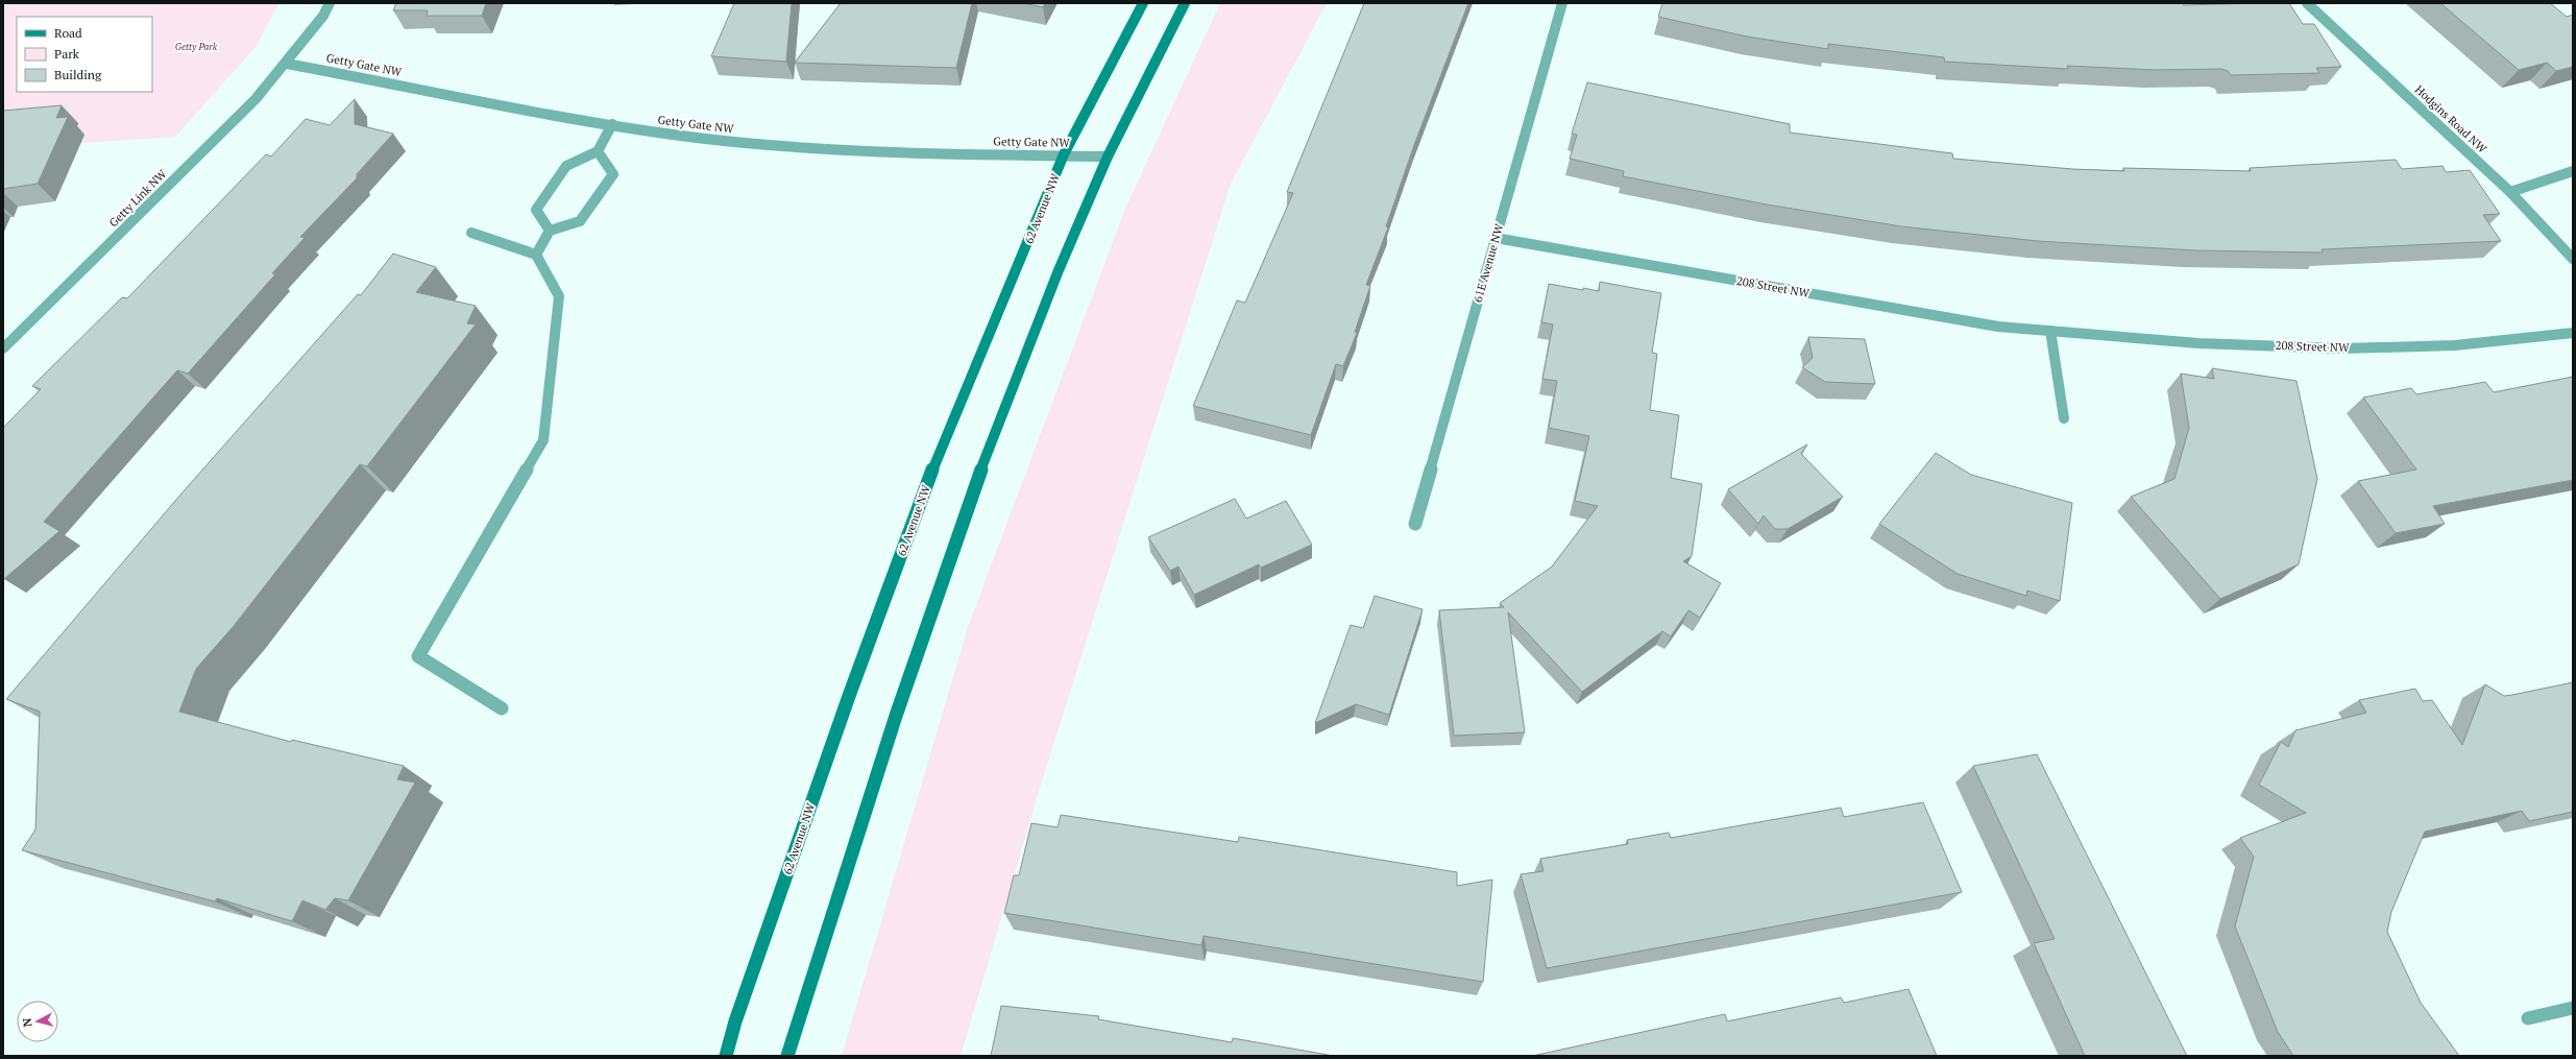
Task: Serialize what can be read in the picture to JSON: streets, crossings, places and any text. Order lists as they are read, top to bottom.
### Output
{
  "streets": {
    "main road": ["62 Avenue NW"],
    "street": [
      "Getty Gate NW",
      "Hodgins Road NW",
      "Getty Link NW",
      "61E Avenue NW",
      "208 Street NW"
    ]
  },
  "crossings": [
    ["Getty Gate NW", "Getty Link NW"],
    ["Getty Gate NW", "62 Avenue NW"],
    ["61E Avenue NW", "208 Street NW"]
  ],
  "parks": ["Getty Park"],
  "legend": ["Road", "Park", "Building"],
  "north": "left"
}
